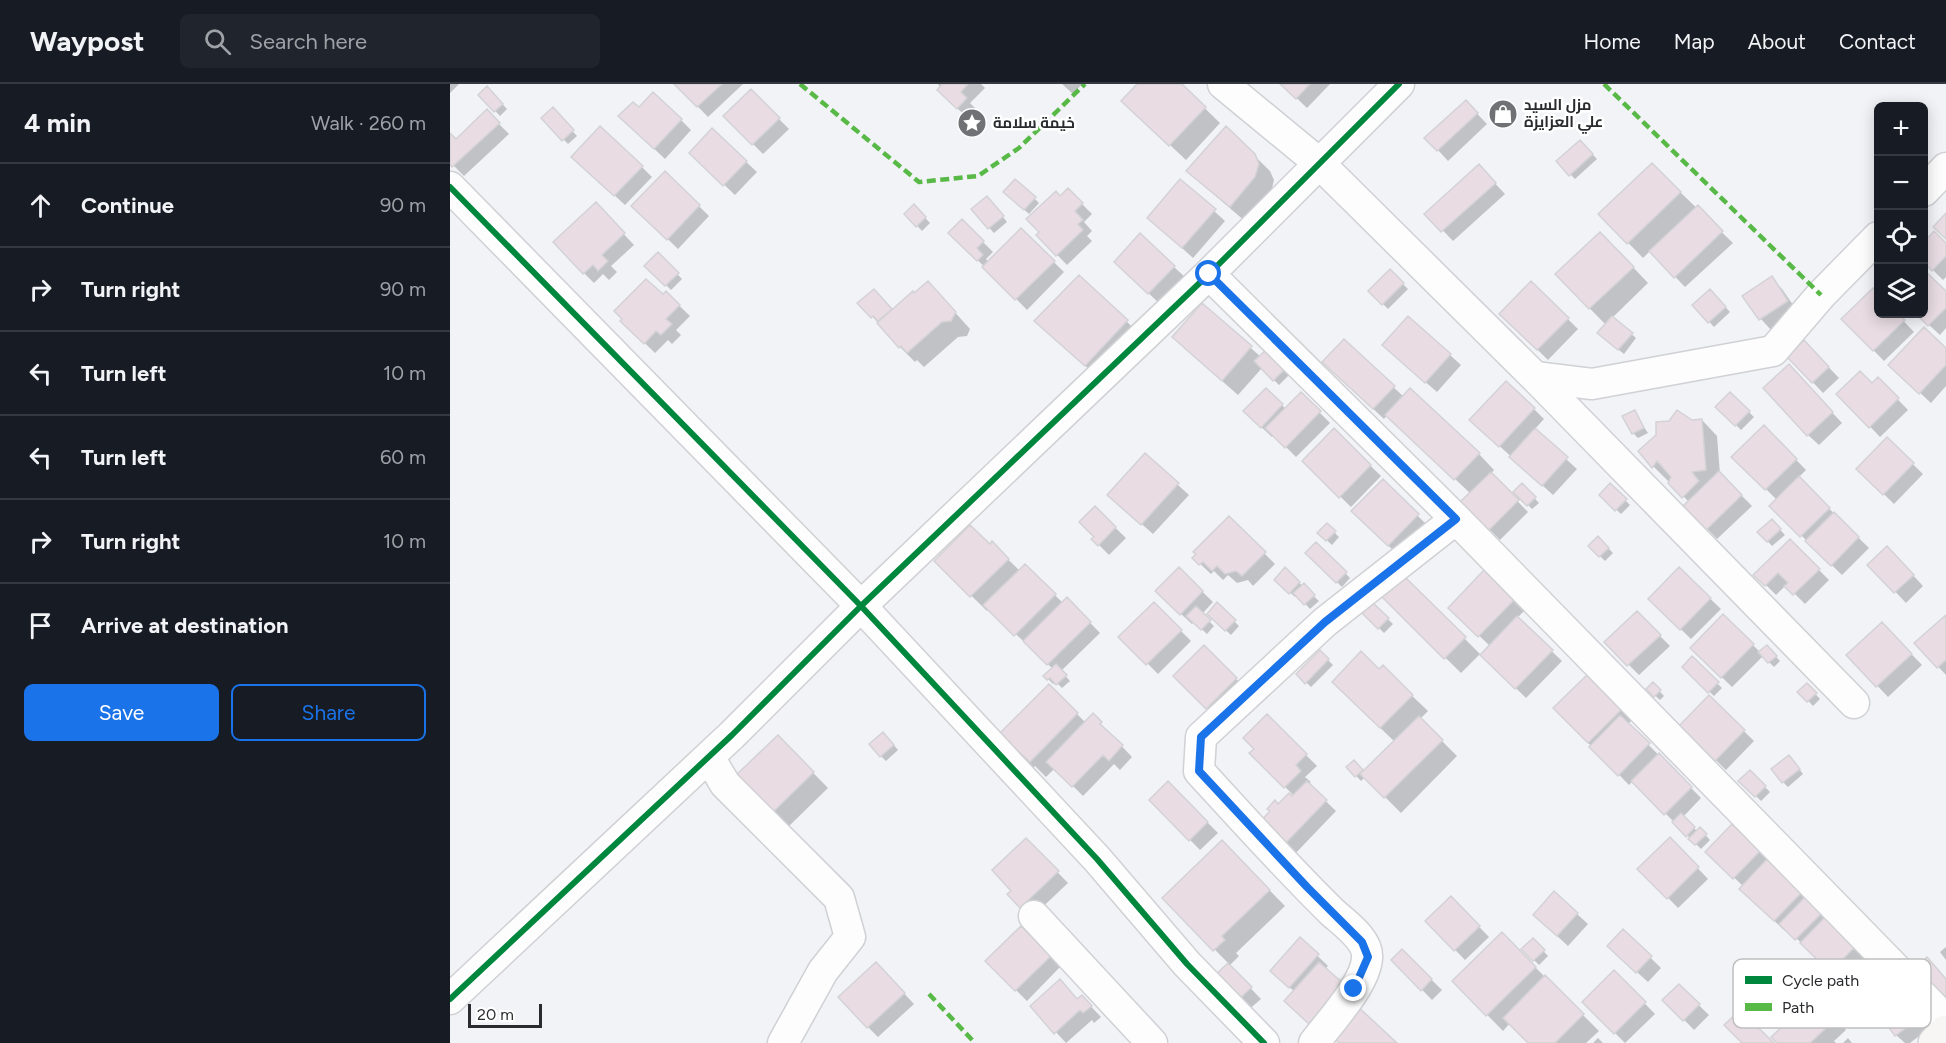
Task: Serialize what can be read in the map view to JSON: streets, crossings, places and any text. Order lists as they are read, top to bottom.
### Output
{
  "places": {
    "shop": ["مزل السيد علي العزايزة"],
    "place": ["خيمة سلامة"]
  },
  "legend": ["Cycle path", "Path"],
  "scale_bar": "20 m",
  "page": {
    "header": "Waypost",
    "search": "Search here",
    "nav": [
      "Home",
      "Map",
      "About",
      "Contact"
    ],
    "heading": ["4 min", "Walk · 260 m"],
    "map_buttons": ["+", "−"],
    "list": [
      ["Continue", "90 m"],
      ["Turn right", "90 m"],
      ["Turn left", "10 m"],
      ["Turn left", "60 m"],
      ["Turn right", "10 m"],
      "Arrive at destination"
    ],
    "buttons": ["Save", "Share"],
    "scale": "20 m"
  }
}
